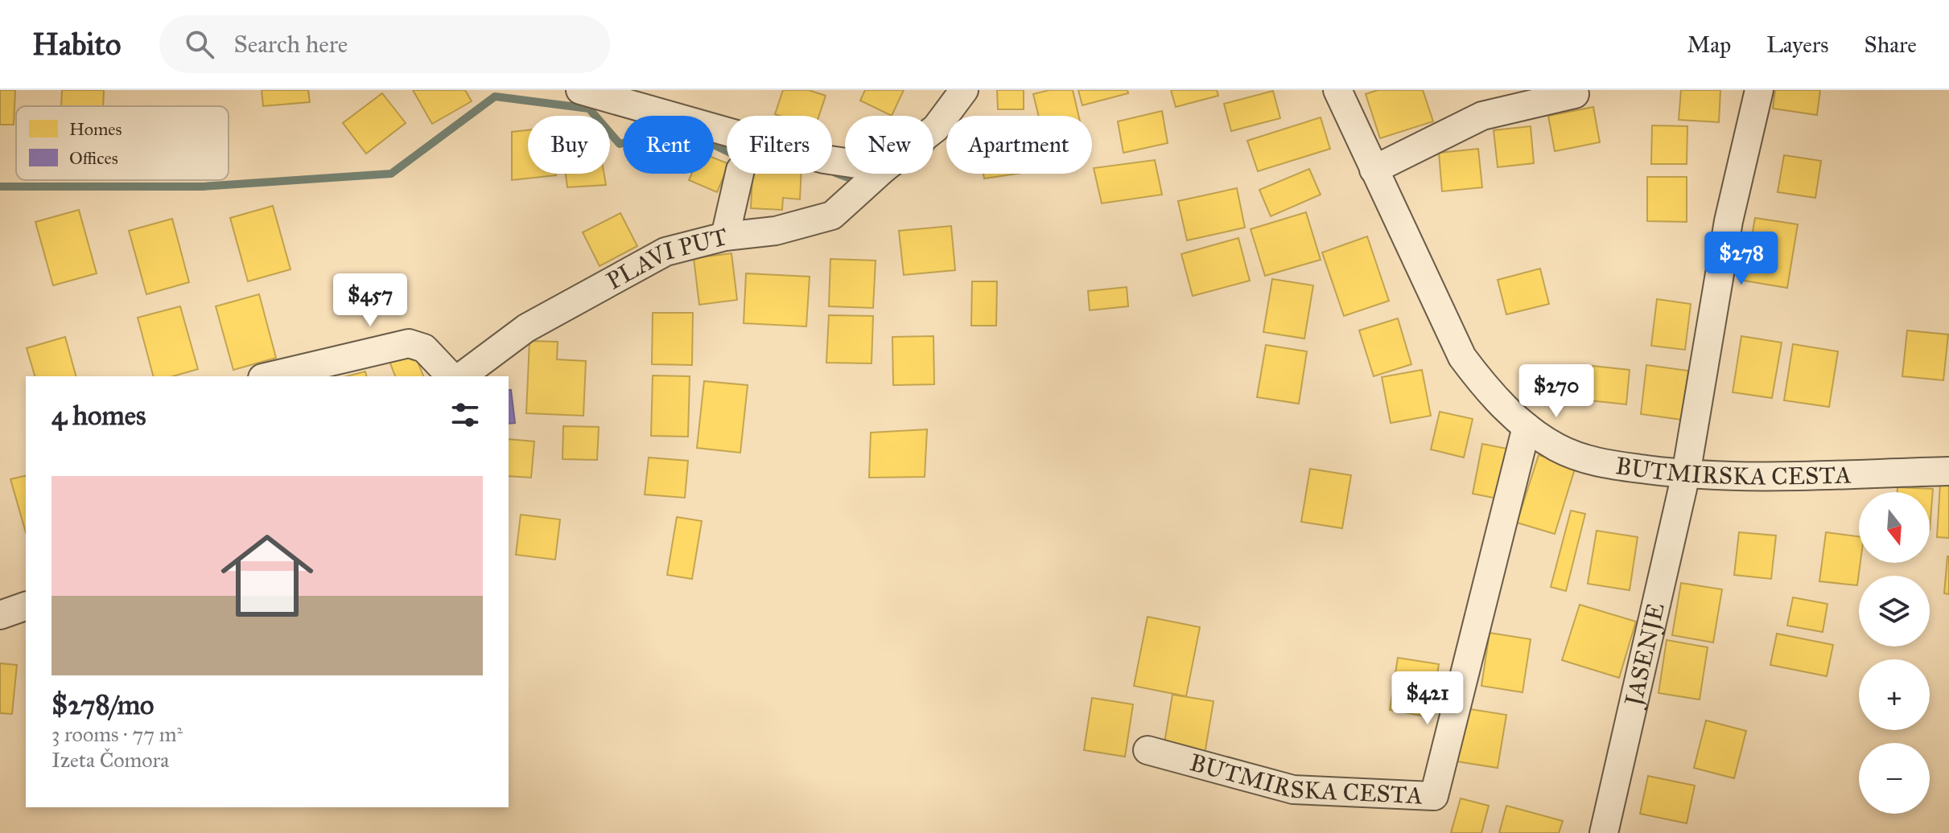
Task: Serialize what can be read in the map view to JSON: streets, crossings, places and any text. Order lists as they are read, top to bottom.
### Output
{
  "streets": {
    "street": ["PLAVI PUT", "BUTMIRSKA CESTA", "JASENJE"]
  },
  "crossings": [
    ["BUTMIRSKA CESTA", "JASENJE"]
  ],
  "legend": ["Homes", "Offices"],
  "north": "bottom",
  "page": {
    "header": "Habito",
    "search": "Search here",
    "nav": ["Map", "Layers", "Share"],
    "chip": [
      "Buy",
      "Rent",
      "Filters",
      "New",
      "Apartment"
    ],
    "price": [
      "$278",
      "$457",
      "$270",
      "$421"
    ],
    "heading": "4 homes",
    "list": [
      {
        "name": "$278/mo",
        "note": "3 rooms · 77 m² · Izeta Čomora"
      }
    ],
    "map_buttons": ["+", "−"]
  }
}
